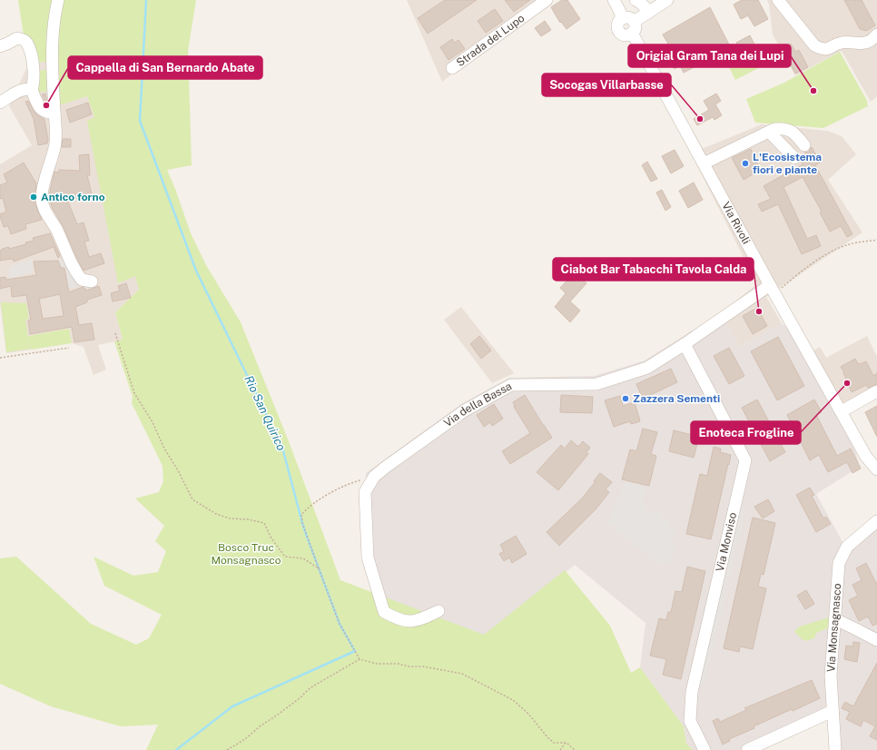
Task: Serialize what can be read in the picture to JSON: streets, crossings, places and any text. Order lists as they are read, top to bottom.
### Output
{
  "streets": {
    "street": [
      "Strada del Lupo",
      "Via Rivoli",
      "Via della Bassa",
      "Via Monviso",
      "Via Monsagnasco"
    ]
  },
  "crossings": [
    ["Via Rivoli", "Via della Bassa"],
    ["Via della Bassa", "Via Monviso"]
  ],
  "water": ["Rio San Quirico"],
  "parks": ["Bosco Truc Monsagnasco"],
  "places": [
    "Origial Gram Tana dei Lupi",
    "Cappella di San Bernardo Abate",
    "Socogas Villarbasse",
    "L'Ecosistema fiori e piante",
    "Antico forno",
    "Ciabot Bar Tabacchi Tavola Calda",
    "Enoteca Frogline",
    "Zazzera Sementi"
  ]
}
